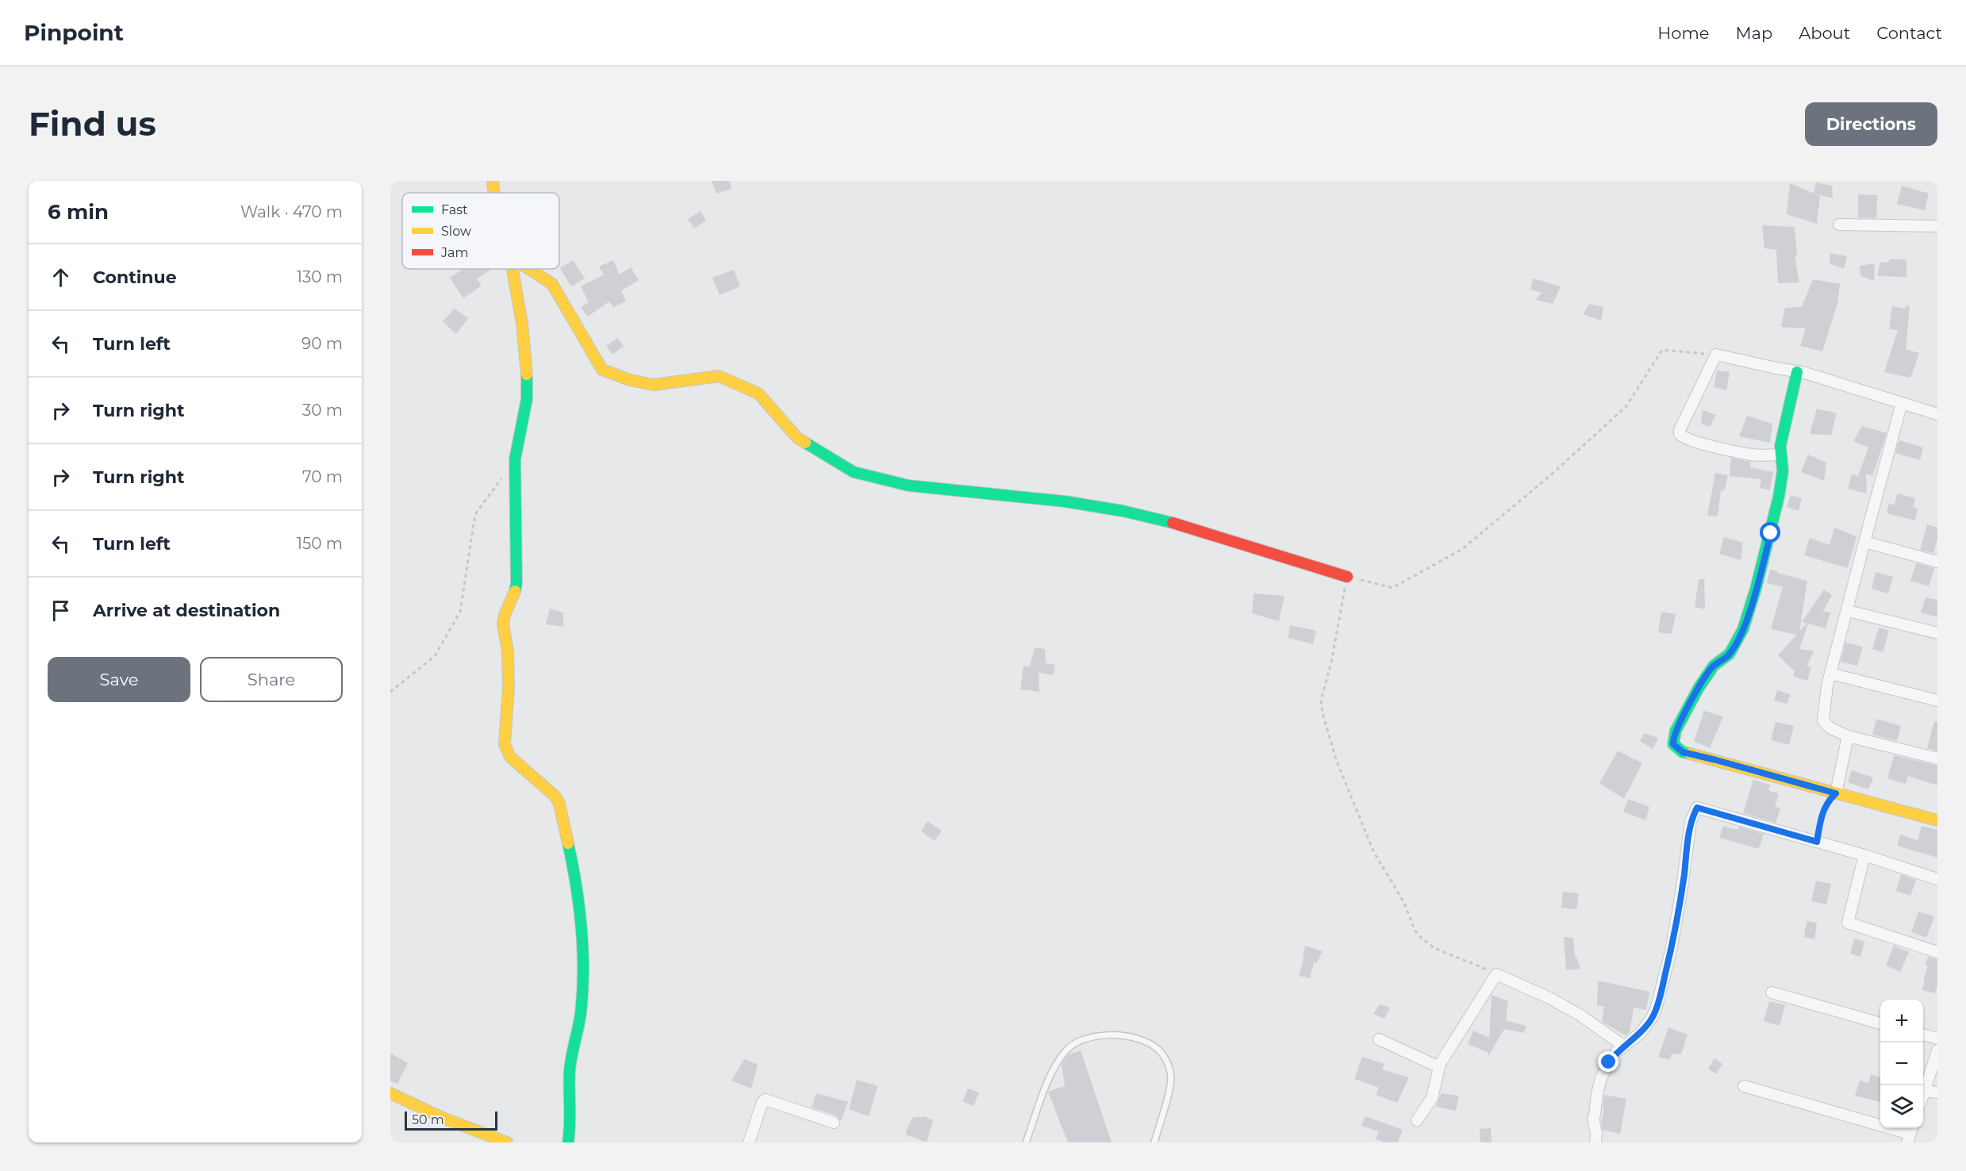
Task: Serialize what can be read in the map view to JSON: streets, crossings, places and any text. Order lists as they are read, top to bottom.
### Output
{
  "legend": ["Fast", "Slow", "Jam"],
  "scale_bar": "50 m",
  "page": {
    "header": "Pinpoint",
    "nav": [
      "Home",
      "Map",
      "About",
      "Contact"
    ],
    "buttons": [
      "Directions",
      ["Save", "Share"]
    ],
    "title": "Find us",
    "heading": ["6 min", "Walk · 470 m"],
    "list": [
      ["Continue", "130 m"],
      ["Turn left", "90 m"],
      ["Turn right", "30 m"],
      ["Turn right", "70 m"],
      ["Turn left", "150 m"],
      "Arrive at destination"
    ],
    "map_buttons": ["+", "−"],
    "scale": "50 m"
  }
}
